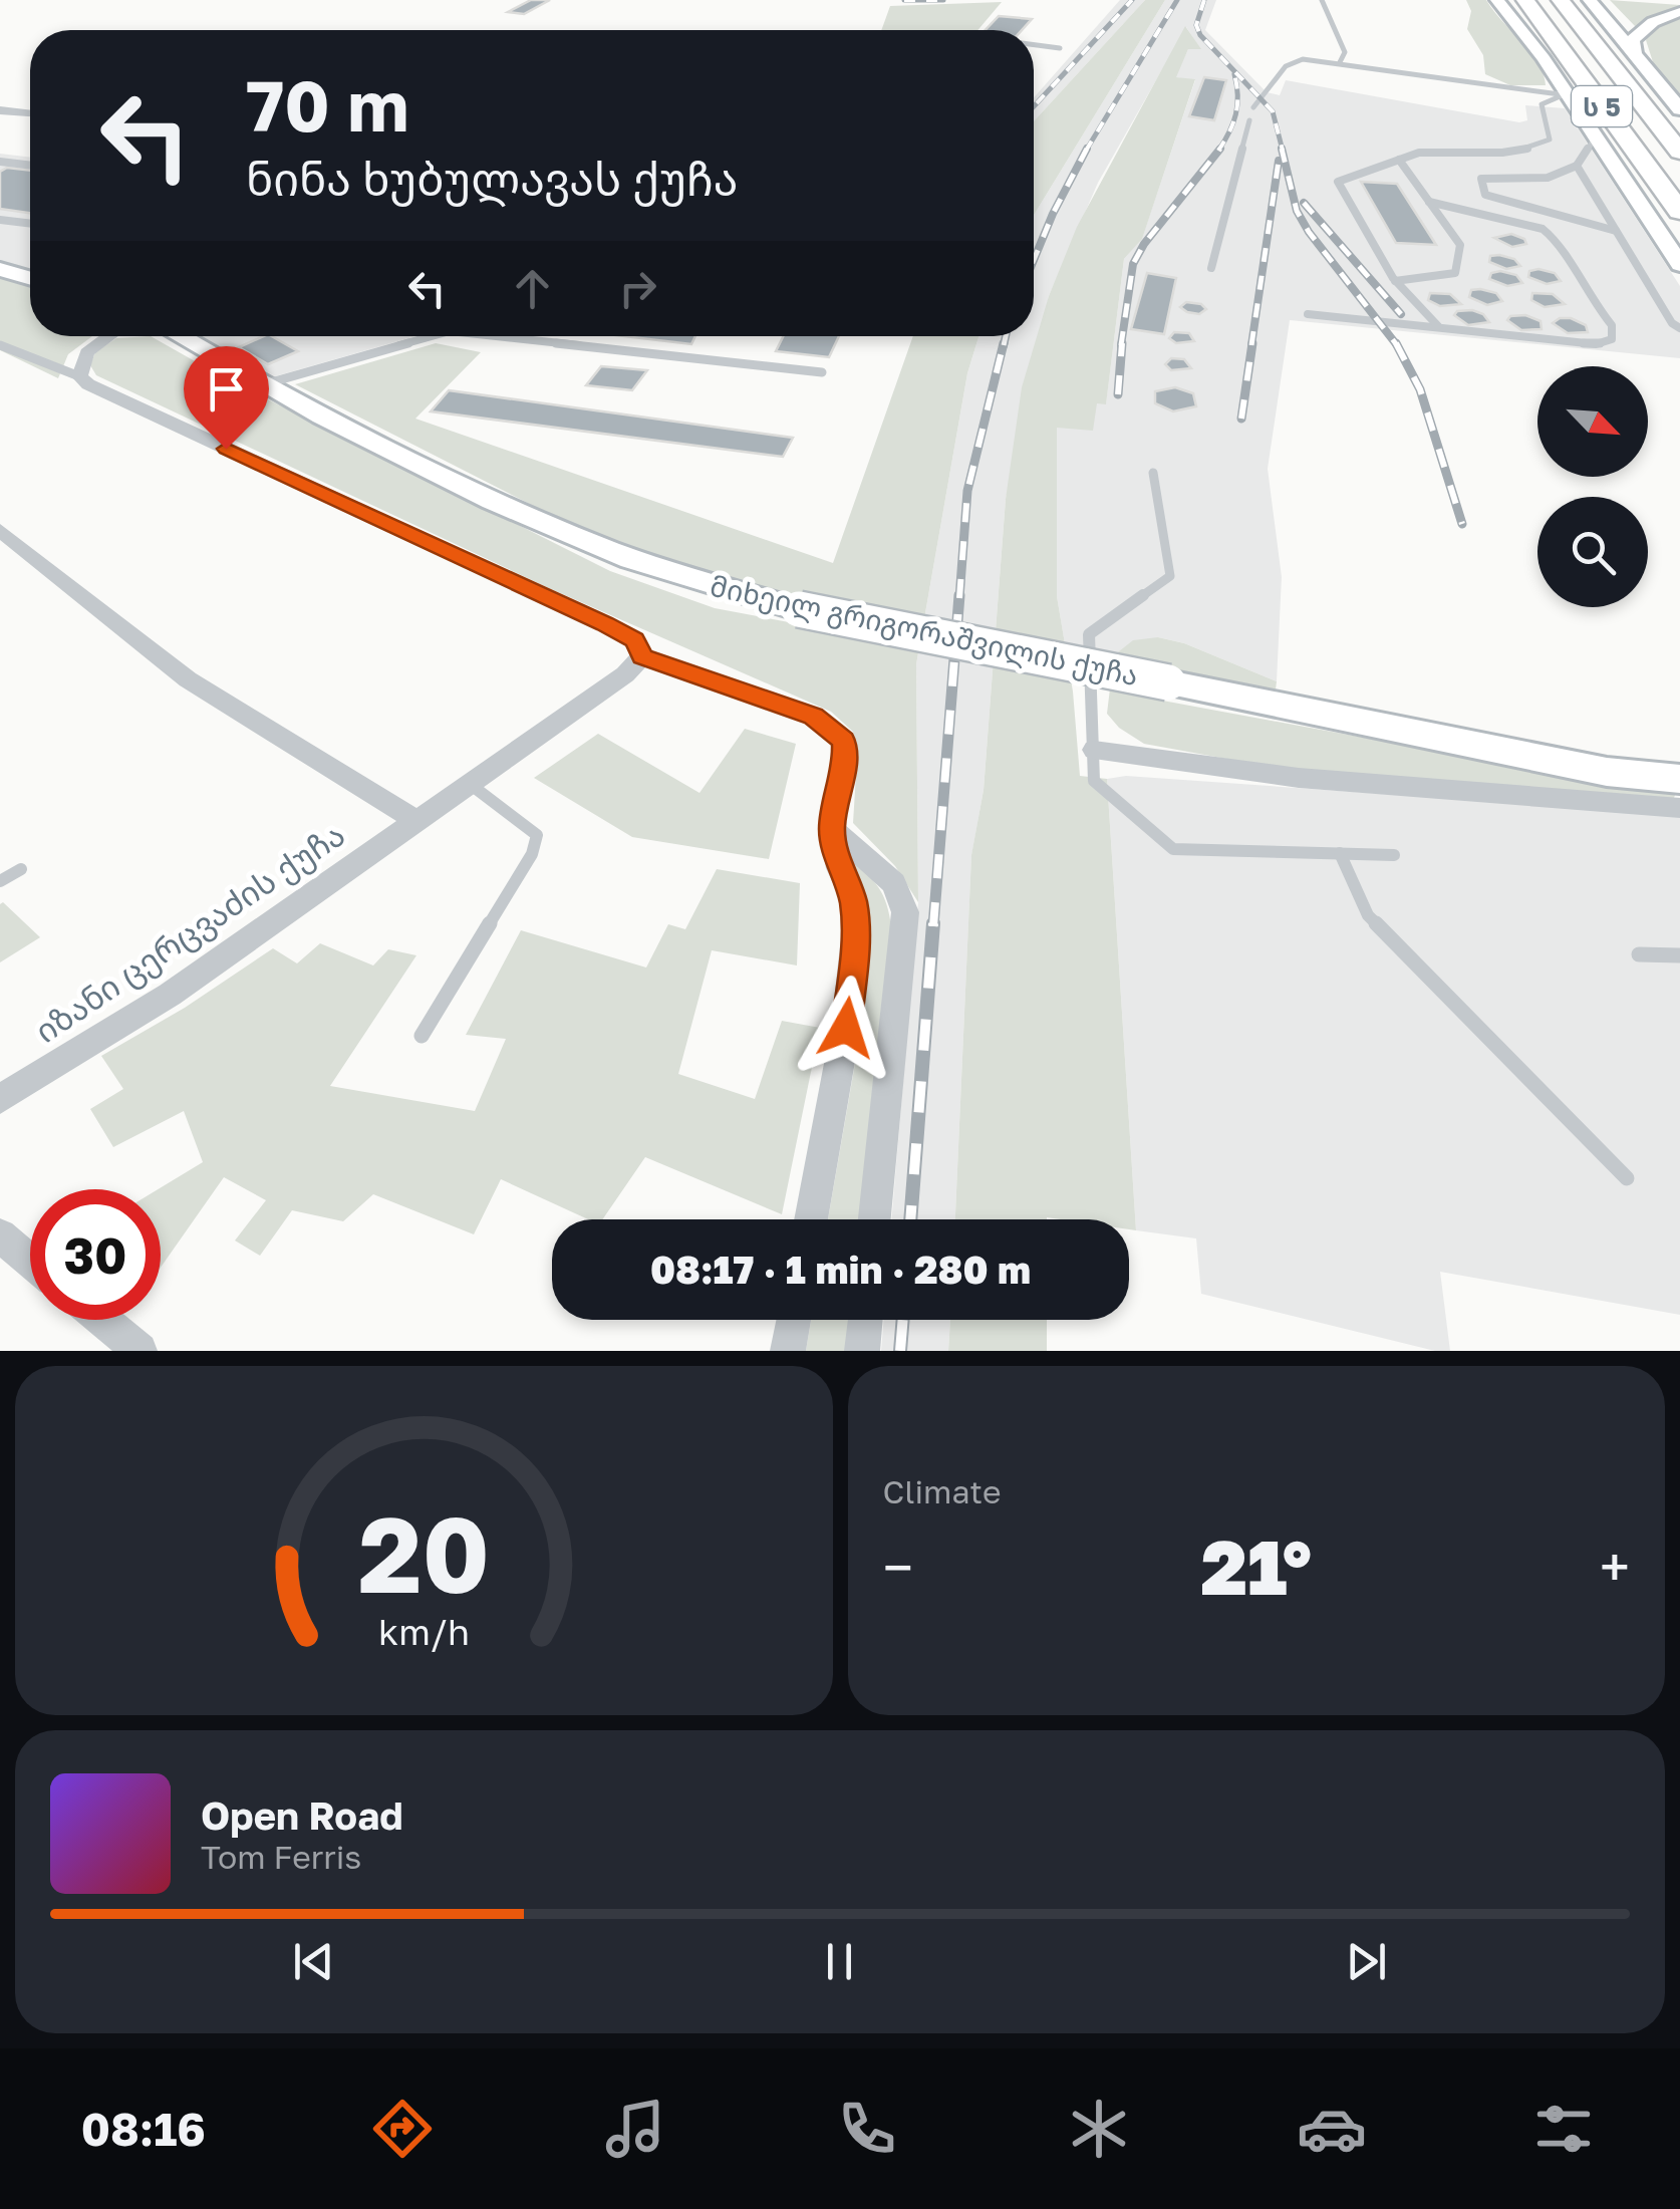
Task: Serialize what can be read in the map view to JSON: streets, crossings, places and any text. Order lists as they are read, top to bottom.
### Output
{
  "streets": {
    "highway": ["ს 5"],
    "street": ["მიხეილ გრიგორაშვილის ქუჩა", "იზანი ცერცვაძის ქუჩა"]
  },
  "north": "bottom right",
  "page": {
    "turn": ["70 m", "ნინა ხუბულავას ქუჩა"],
    "limit": "30",
    "trip": "08:17 · 1 min · 280 m",
    "tile": "Climate",
    "heat": ["−", "21°", "+"],
    "song": ["Open Road", "Tom Ferris"],
    "tabs": "08:16",
    "gauge": ["20", "km/h"]
  }
}
